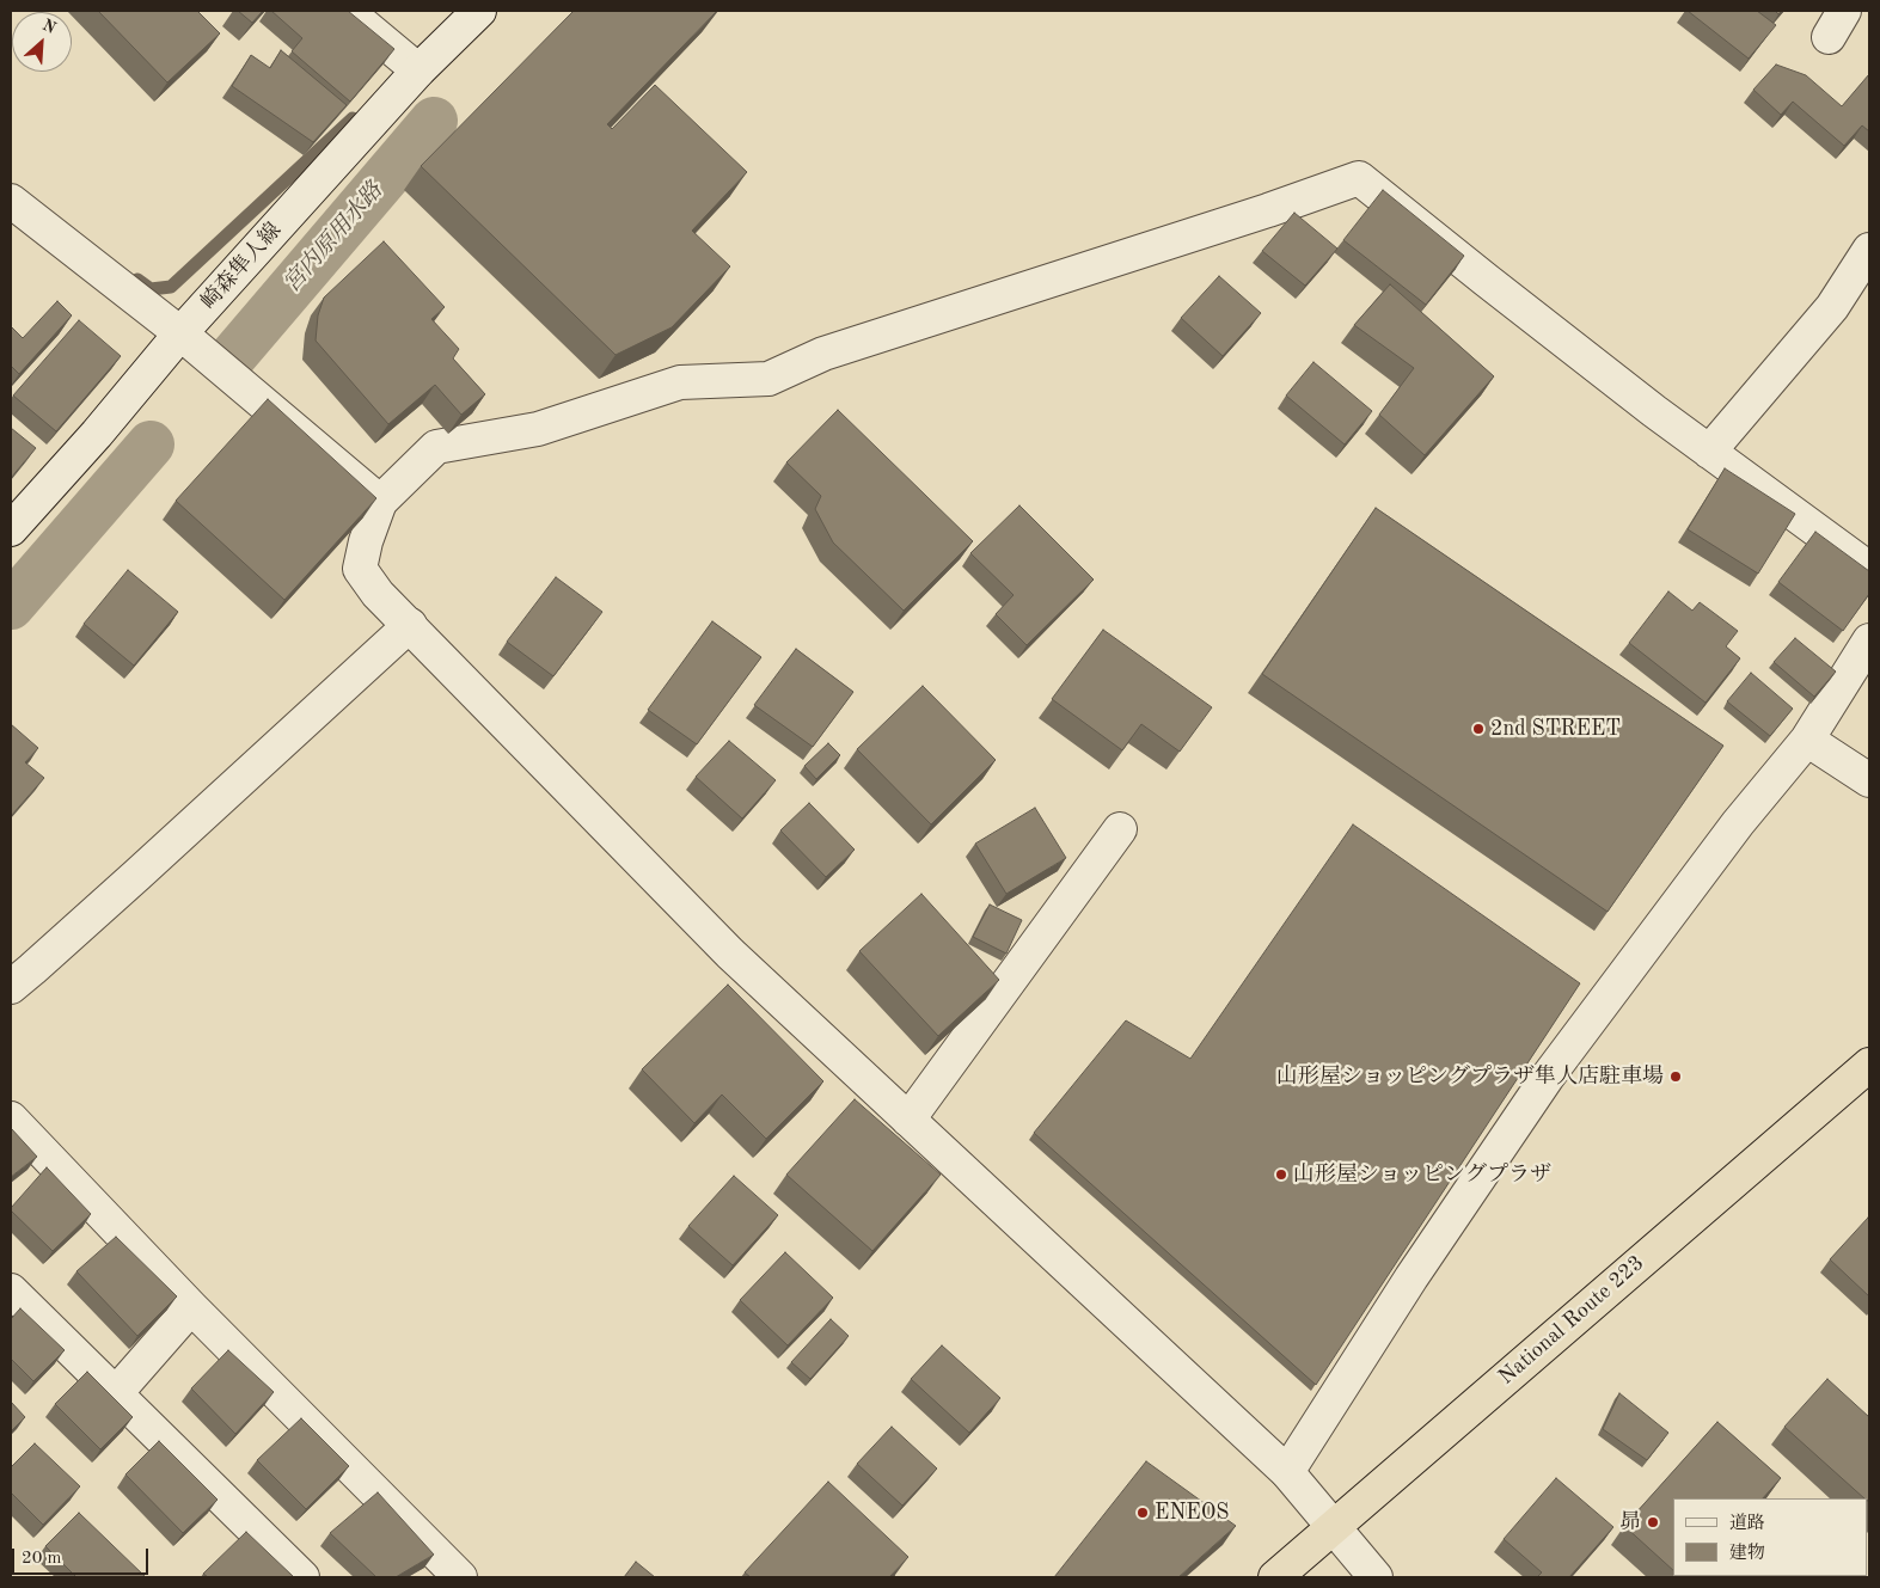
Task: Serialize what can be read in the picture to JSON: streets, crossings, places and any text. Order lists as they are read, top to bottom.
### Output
{
  "streets": {
    "highway": ["National Route 223"],
    "street": ["崎森隼人線"]
  },
  "water": ["宮内原用水路"],
  "places": [
    "2nd STREET",
    "山形屋ショッピングプラザ隼人店駐車場",
    "山形屋ショッピングプラザ",
    "ENEOS",
    "昴"
  ],
  "legend": ["道路", "建物"],
  "scale_bar": "20 m",
  "north": "top right"
}
